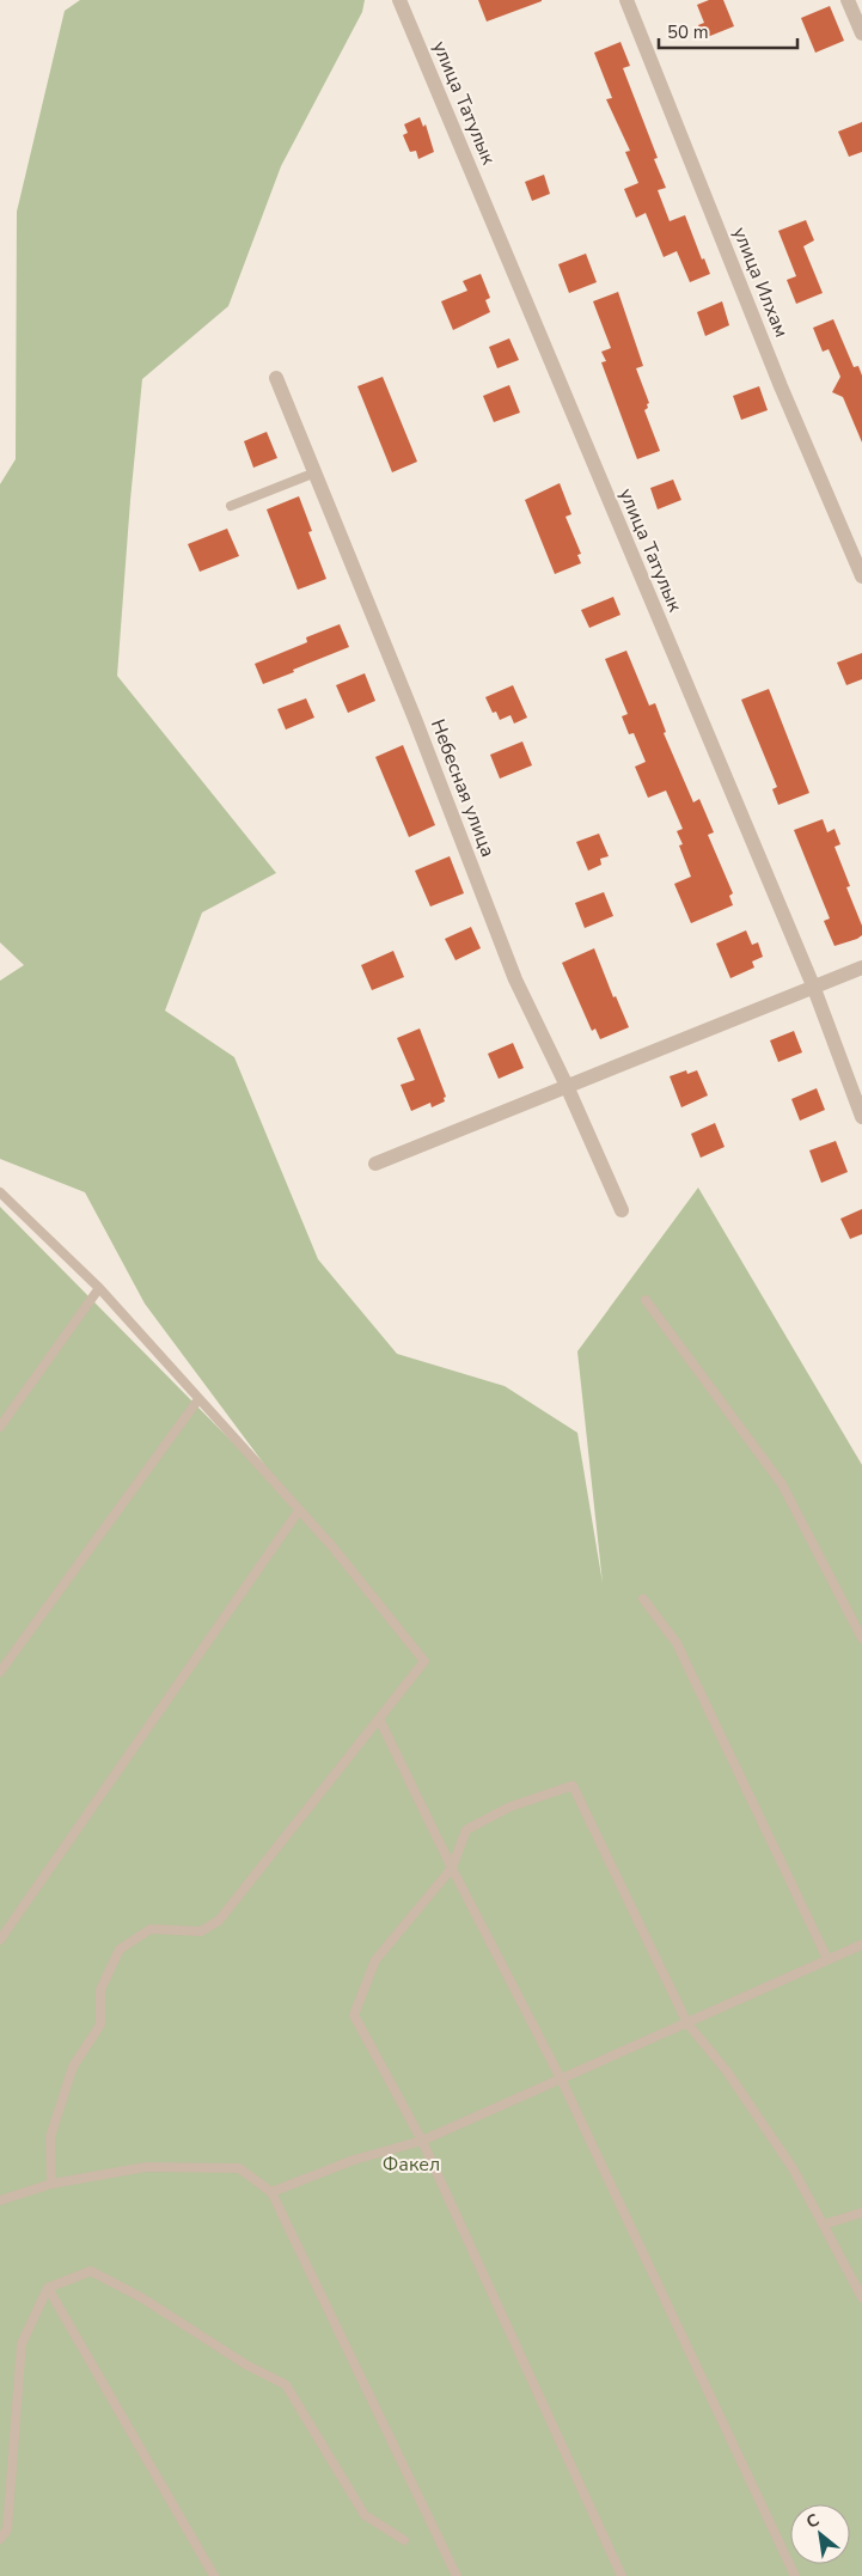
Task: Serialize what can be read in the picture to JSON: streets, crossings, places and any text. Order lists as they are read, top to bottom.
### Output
{
  "streets": {
    "street": ["улица Татулык", "улица Илхам", "Небесная улица"]
  },
  "parks": ["Факел"],
  "scale_bar": "50 m",
  "north": "top left"
}
